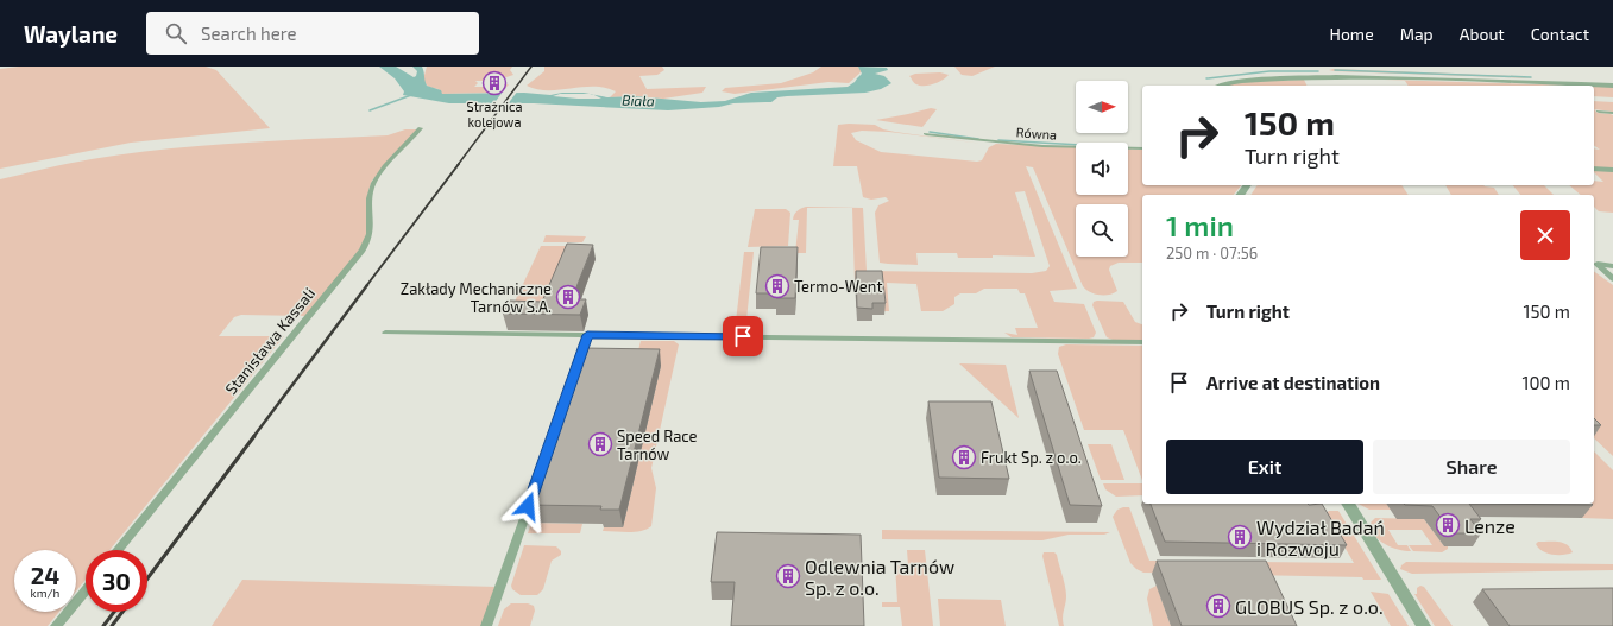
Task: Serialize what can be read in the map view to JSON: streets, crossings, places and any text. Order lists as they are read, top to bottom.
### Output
{
  "streets": {
    "street": ["Równa", "Stanisława Kassali"]
  },
  "water": ["Biała"],
  "places": {
    "building": [
      "Strażnica kolejowa",
      "Termo-Went",
      "Zakłady Mechaniczne Tarnów S.A.",
      "Speed Race Tarnów",
      "Frukt Sp. z o.o.",
      "Lenze",
      "Wydział Badań i Rozwoju",
      "Odlewnia Tarnów Sp. z o.o.",
      "GLOBUS Sp. z o.o."
    ]
  },
  "north": "right",
  "page": {
    "header": "Waylane",
    "search": "Search here",
    "nav": [
      "Home",
      "Map",
      "About",
      "Contact"
    ],
    "turn": ["150 m", "Turn right"],
    "heading": ["1 min", "250 m · 07:56"],
    "list": [
      {
        "name": "Turn right",
        "value": "150 m"
      },
      {
        "name": "Arrive at destination",
        "value": "100 m"
      }
    ],
    "buttons": ["Exit", "Share"],
    "speed": "24 km/h",
    "limit": "30"
  }
}
